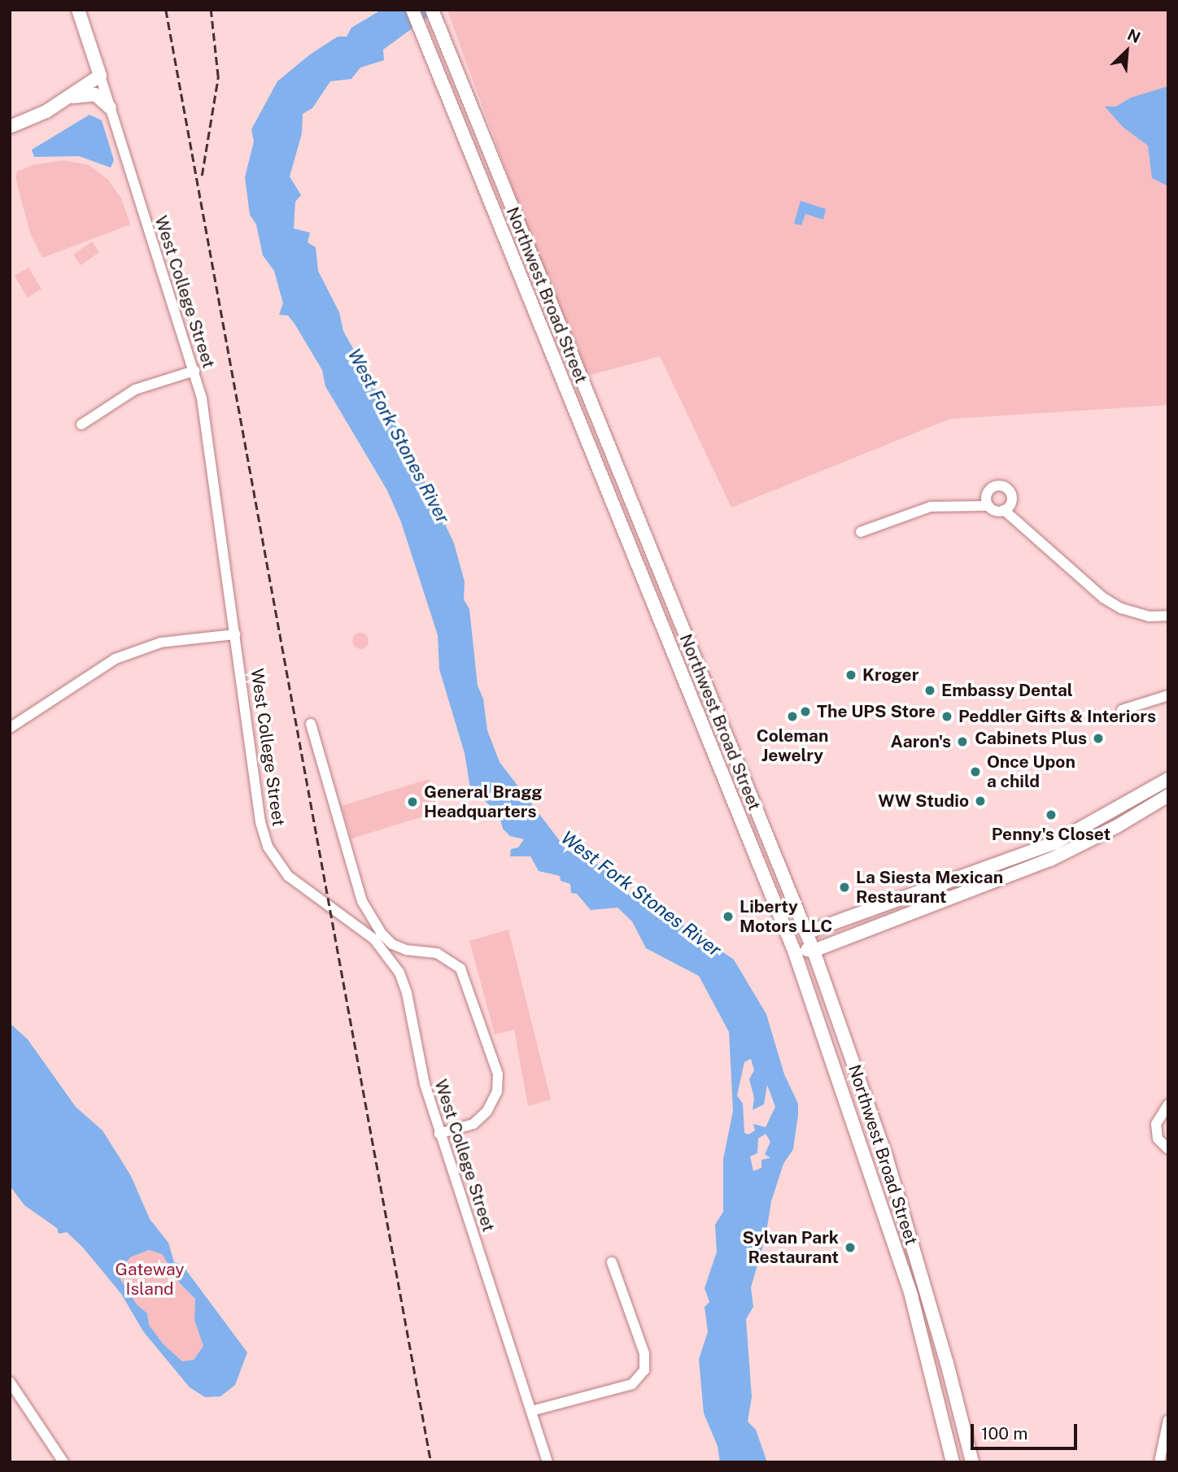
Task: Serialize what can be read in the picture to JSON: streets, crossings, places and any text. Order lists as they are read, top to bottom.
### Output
{
  "streets": {
    "main road": ["Northwest Broad Street"],
    "street": ["West College Street"]
  },
  "water": ["West Fork Stones River"],
  "parks": ["Gateway Island"],
  "places": [
    "Kroger",
    "Embassy Dental",
    "The UPS Store",
    "Coleman Jewelry",
    "Peddler Gifts & Interiors",
    "Cabinets Plus",
    "Aaron's",
    "Once Upon a child",
    "WW Studio",
    "General Bragg Headquarters",
    "Penny's Closet",
    "La Siesta Mexican Restaurant",
    "Liberty Motors LLC",
    "Sylvan Park Restaurant"
  ],
  "scale_bar": "100 m",
  "north": "top right"
}
